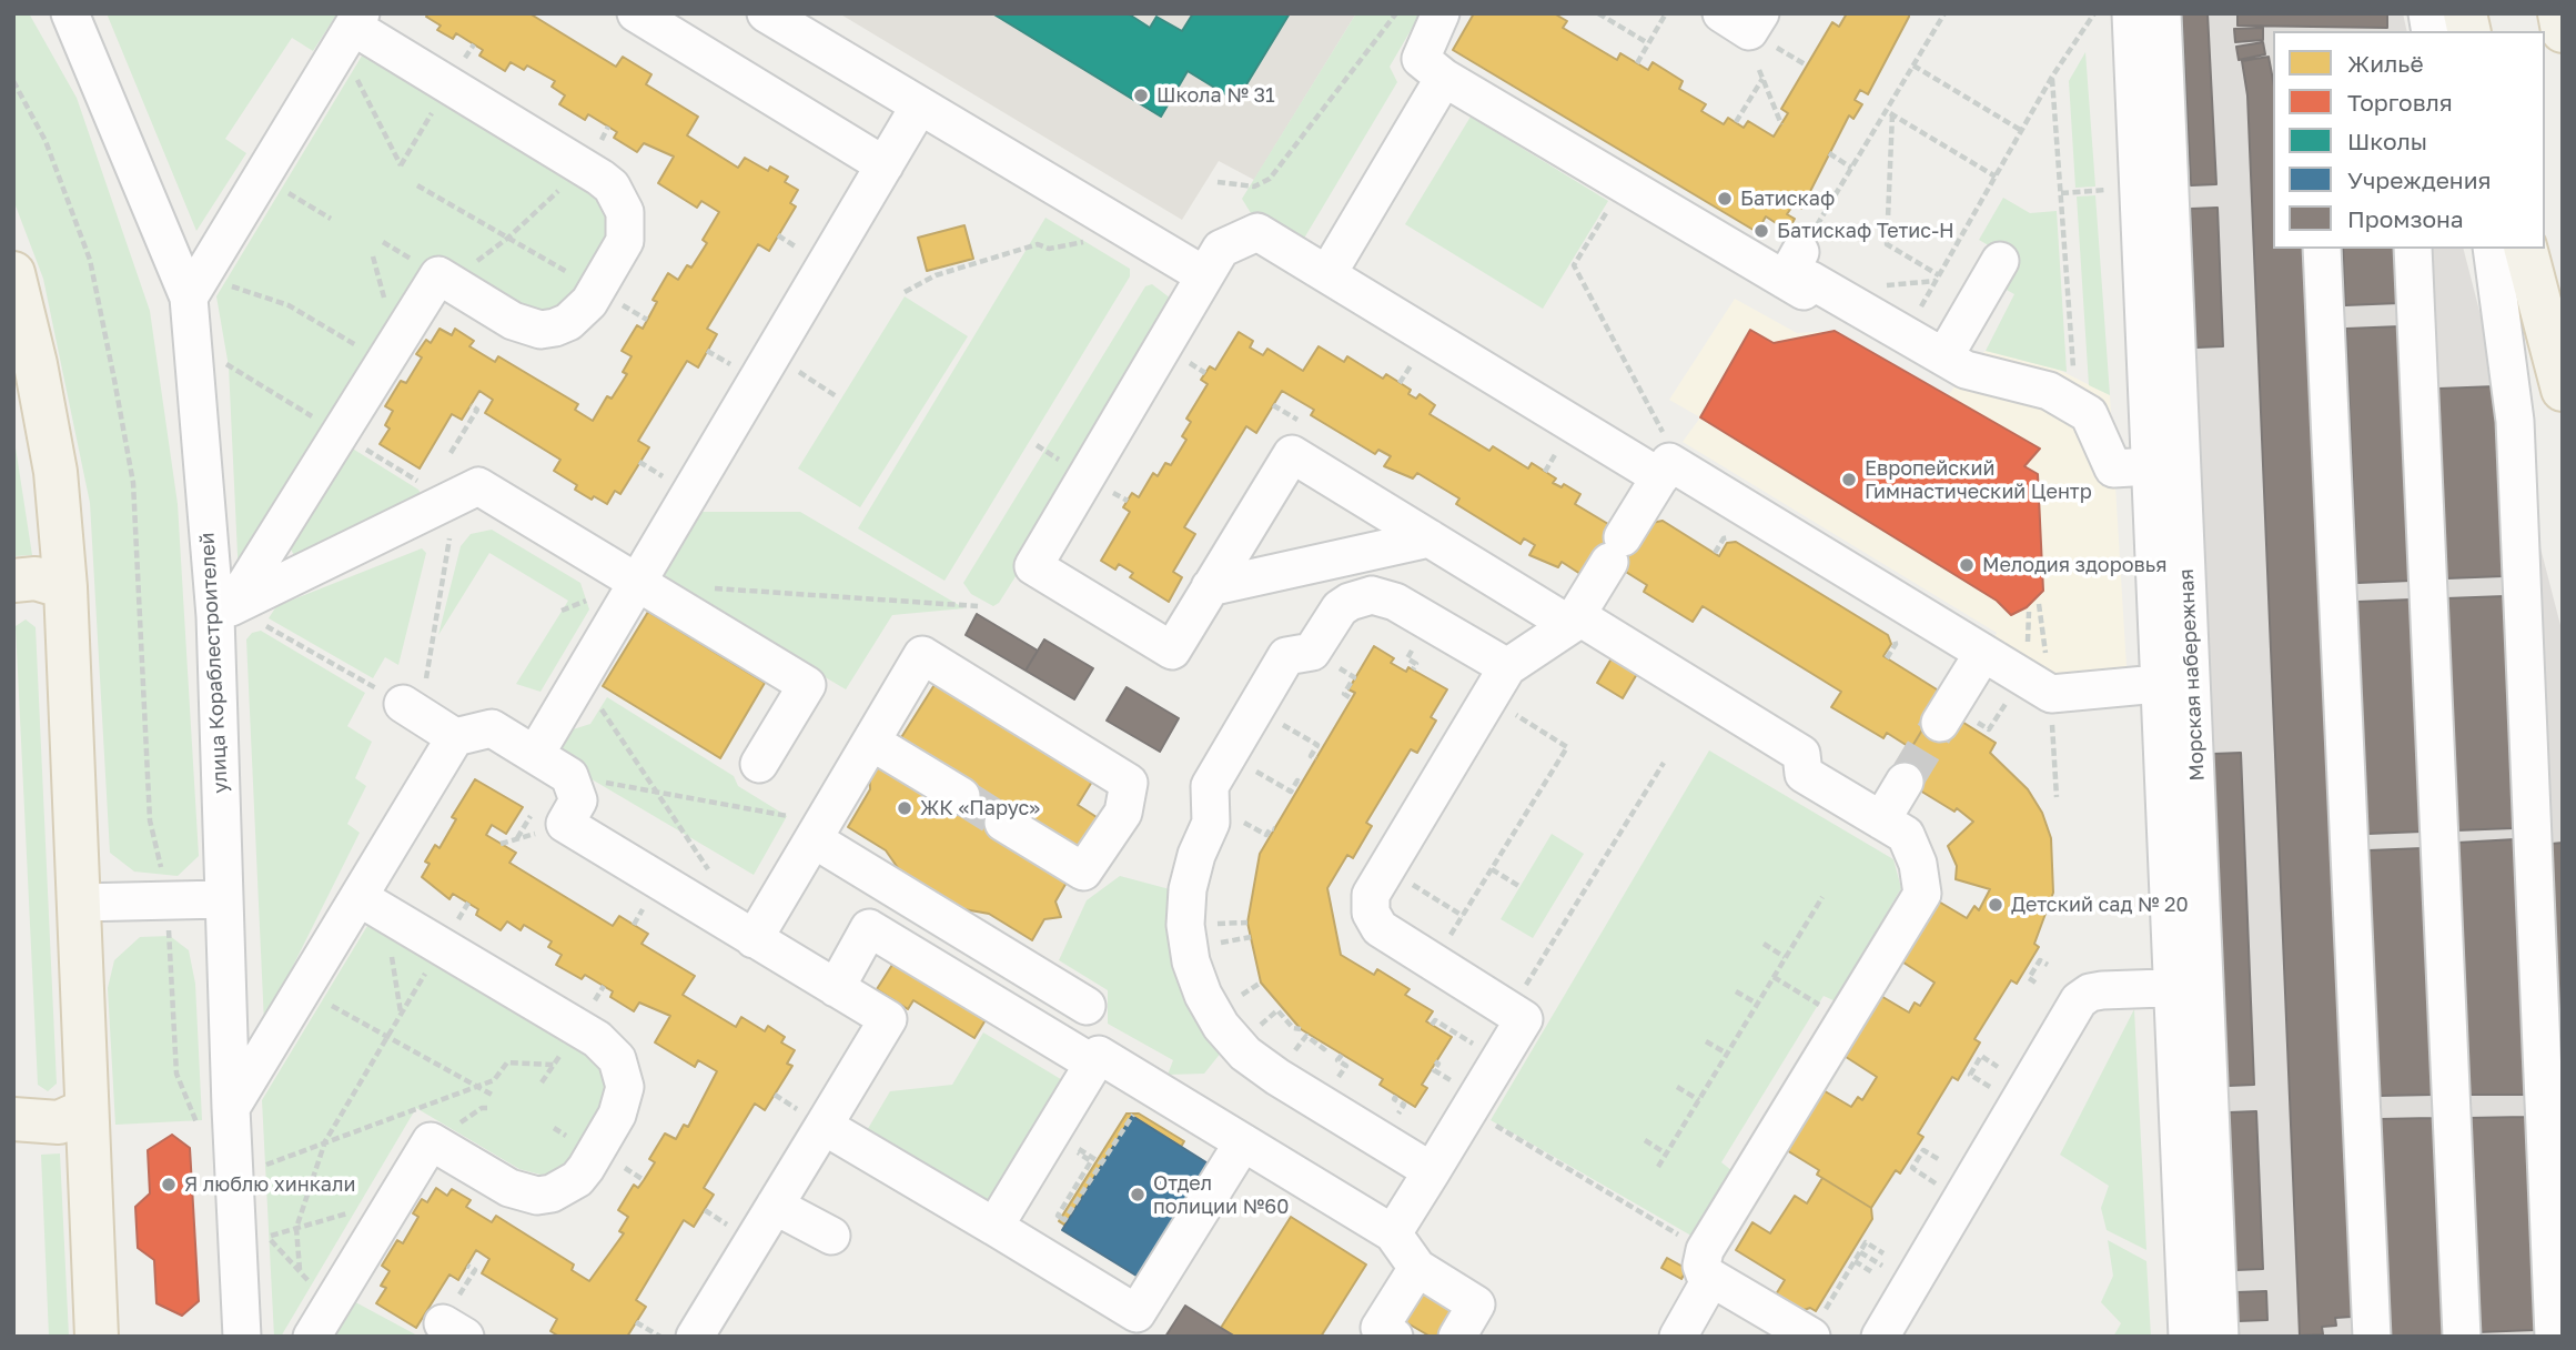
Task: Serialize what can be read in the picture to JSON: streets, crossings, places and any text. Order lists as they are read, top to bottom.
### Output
{
  "streets": {
    "street": ["улица Кораблестроителей", "Морская набережная"]
  },
  "places": [
    "Школа № 31",
    "Батискаф",
    "Батискаф Тетис-Н",
    "Европейский Гимнастический Центр",
    "Мелодия здоровья",
    "ЖК «Парус»",
    "Детский сад № 20",
    "Я люблю хинкали",
    "Отдел полиции №60"
  ],
  "legend": [
    "Жильё",
    "Торговля",
    "Школы",
    "Учреждения",
    "Промзона"
  ]
}
